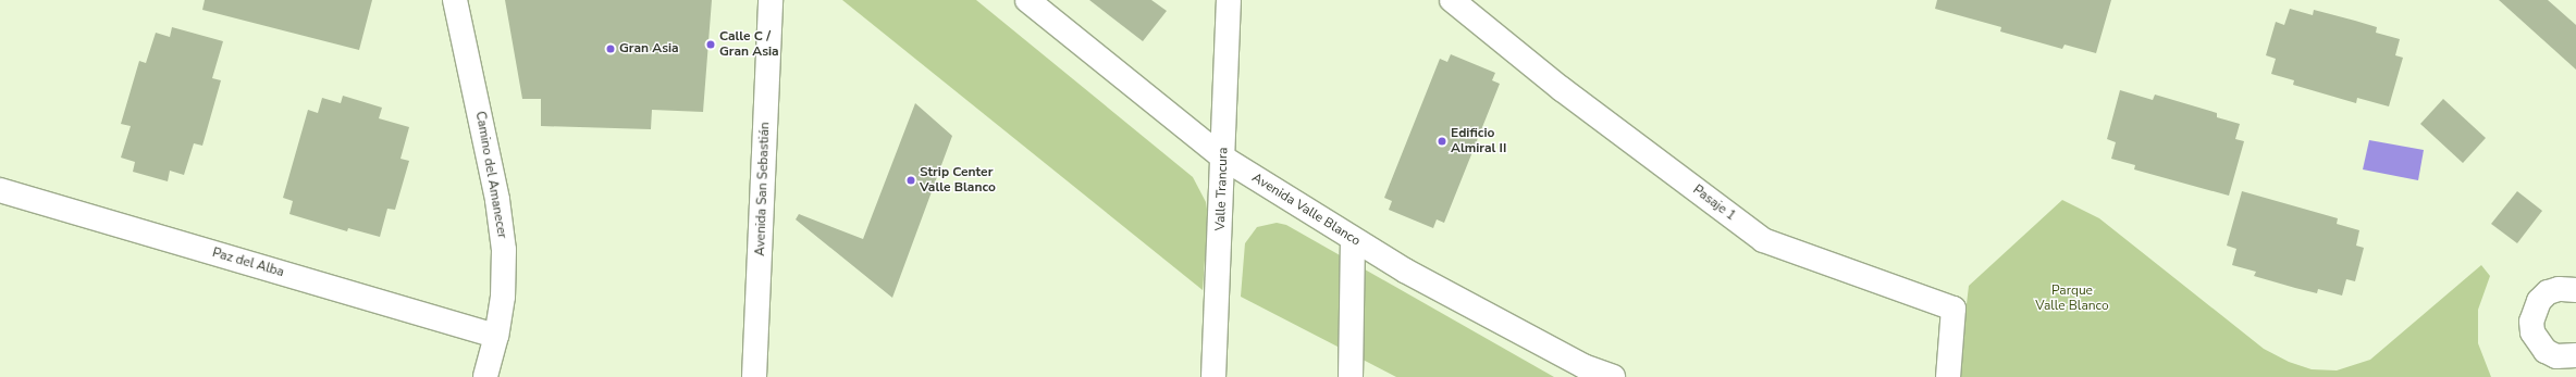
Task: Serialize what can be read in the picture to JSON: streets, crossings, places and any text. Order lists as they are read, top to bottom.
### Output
{
  "streets": {
    "street": [
      "Camino del Amanecer",
      "Avenida San Sebastián",
      "Valle Trancura",
      "Pasaje 1",
      "Avenida Valle Blanco",
      "Paz del Alba"
    ]
  },
  "crossings": [
    ["Camino del Amanecer", "Paz del Alba"],
    ["Valle Trancura", "Avenida Valle Blanco"]
  ],
  "parks": ["Parque Valle Blanco"],
  "places": [
    "Calle C / Gran Asia",
    "Gran Asia",
    "Edificio Almiral II",
    "Strip Center Valle Blanco"
  ]
}
